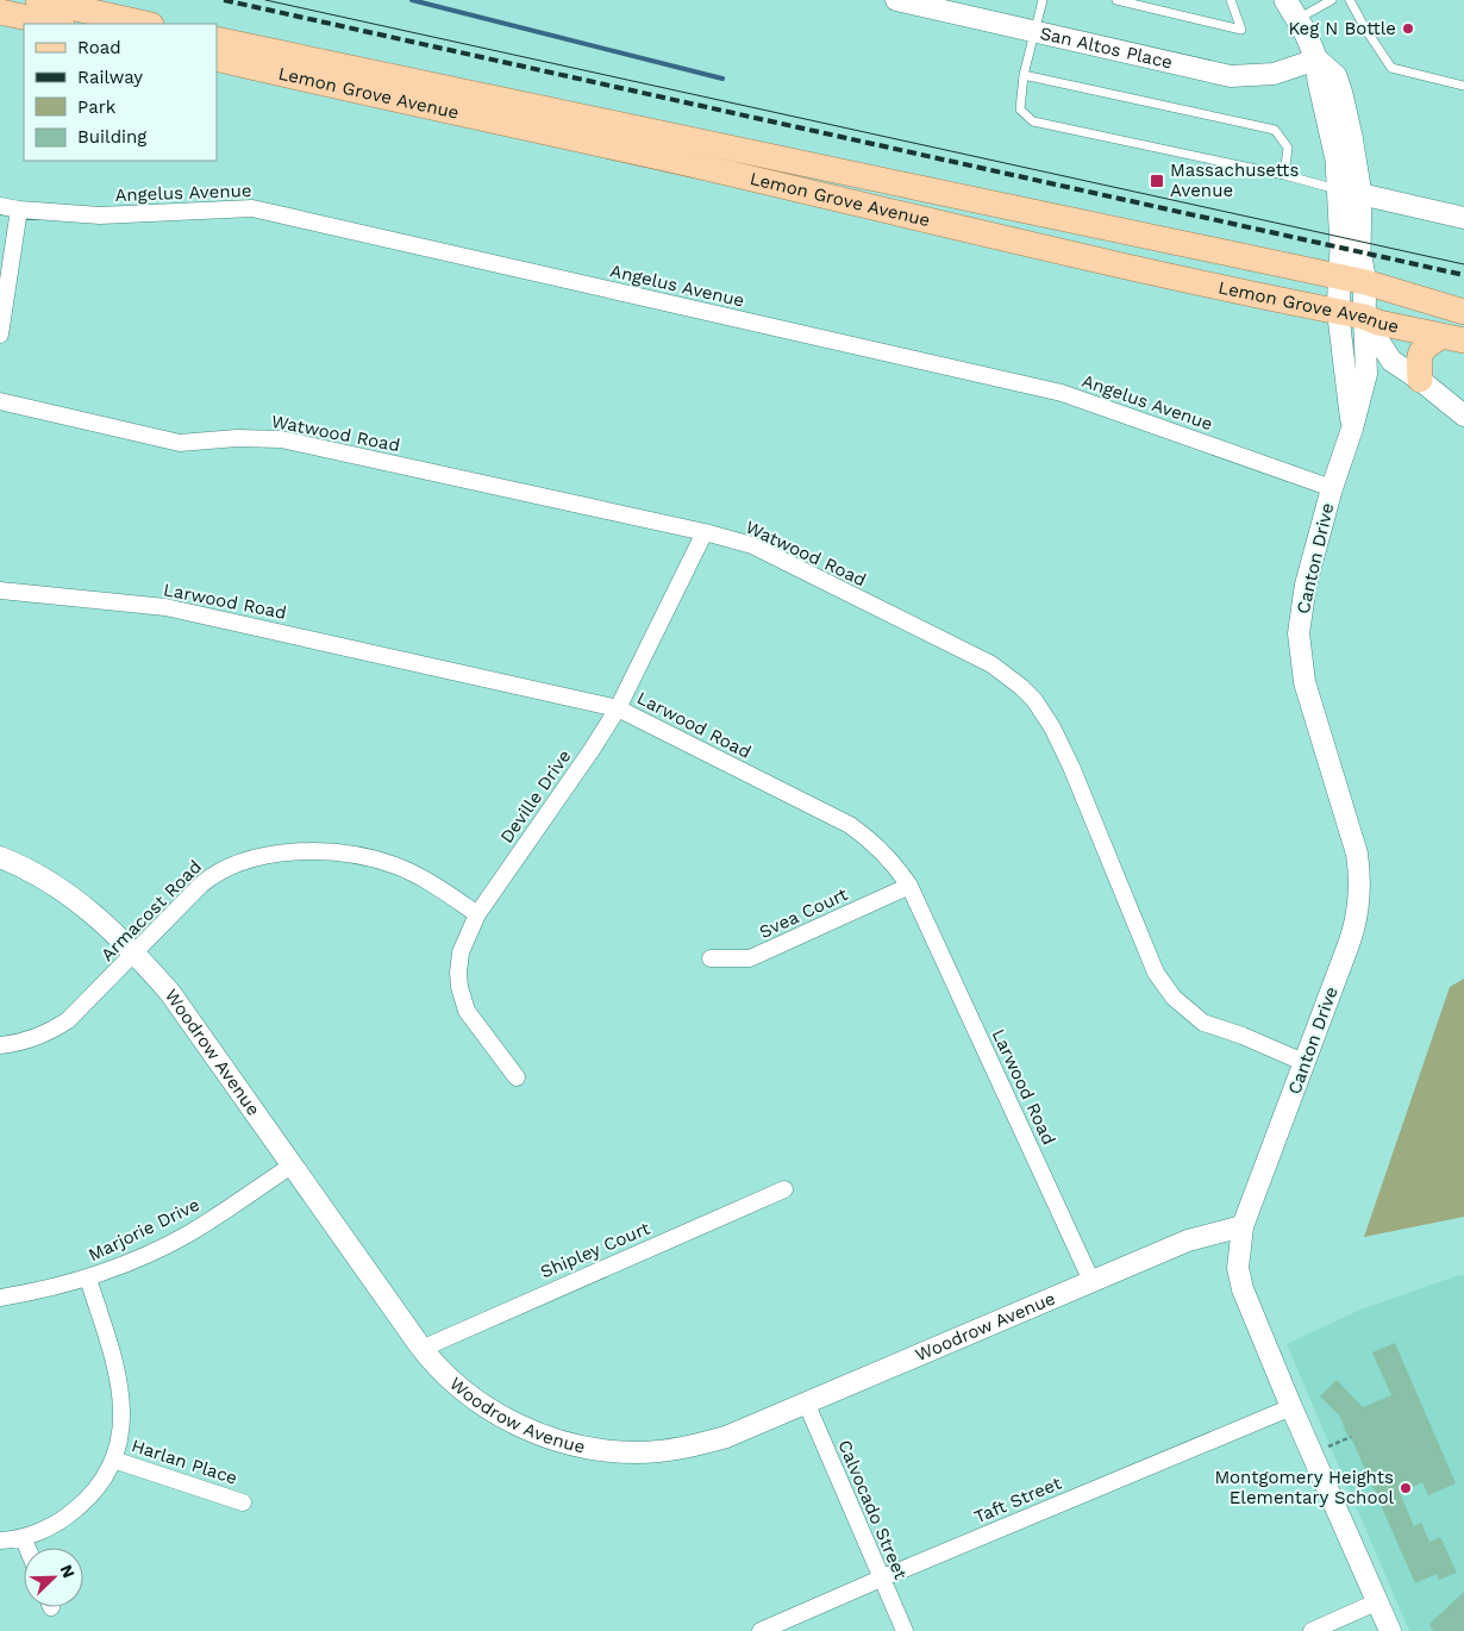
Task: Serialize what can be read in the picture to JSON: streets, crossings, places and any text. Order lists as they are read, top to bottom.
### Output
{
  "streets": {
    "main road": ["Lemon Grove Avenue"],
    "street": [
      "San Altos Place",
      "Angelus Avenue",
      "Watwood Road",
      "Canton Drive",
      "Larwood Road",
      "Deville Drive",
      "Armacost Road",
      "Svea Court",
      "Woodrow Avenue",
      "Marjorie Drive",
      "Shipley Court",
      "Harlan Place",
      "Taft Street",
      "Calvocado Street"
    ]
  },
  "crossings": [
    ["Lemon Grove Avenue", "Canton Drive"],
    ["Angelus Avenue", "Canton Drive"],
    ["Watwood Road", "Canton Drive"],
    ["Watwood Road", "Deville Drive"],
    ["Canton Drive", "Woodrow Avenue"],
    ["Canton Drive", "Taft Street"],
    ["Larwood Road", "Deville Drive"],
    ["Larwood Road", "Svea Court"],
    ["Larwood Road", "Woodrow Avenue"],
    ["Deville Drive", "Armacost Road"],
    ["Armacost Road", "Woodrow Avenue"],
    ["Woodrow Avenue", "Marjorie Drive"],
    ["Woodrow Avenue", "Shipley Court"],
    ["Woodrow Avenue", "Calvocado Street"],
    ["Taft Street", "Calvocado Street"]
  ],
  "places": {
    "other": ["Keg N Bottle", "Montgomery Heights Elementary School"],
    "transit": ["Massachusetts Avenue"]
  },
  "legend": [
    "Road",
    "Railway",
    "Park",
    "Building"
  ],
  "north": "top right"
}
